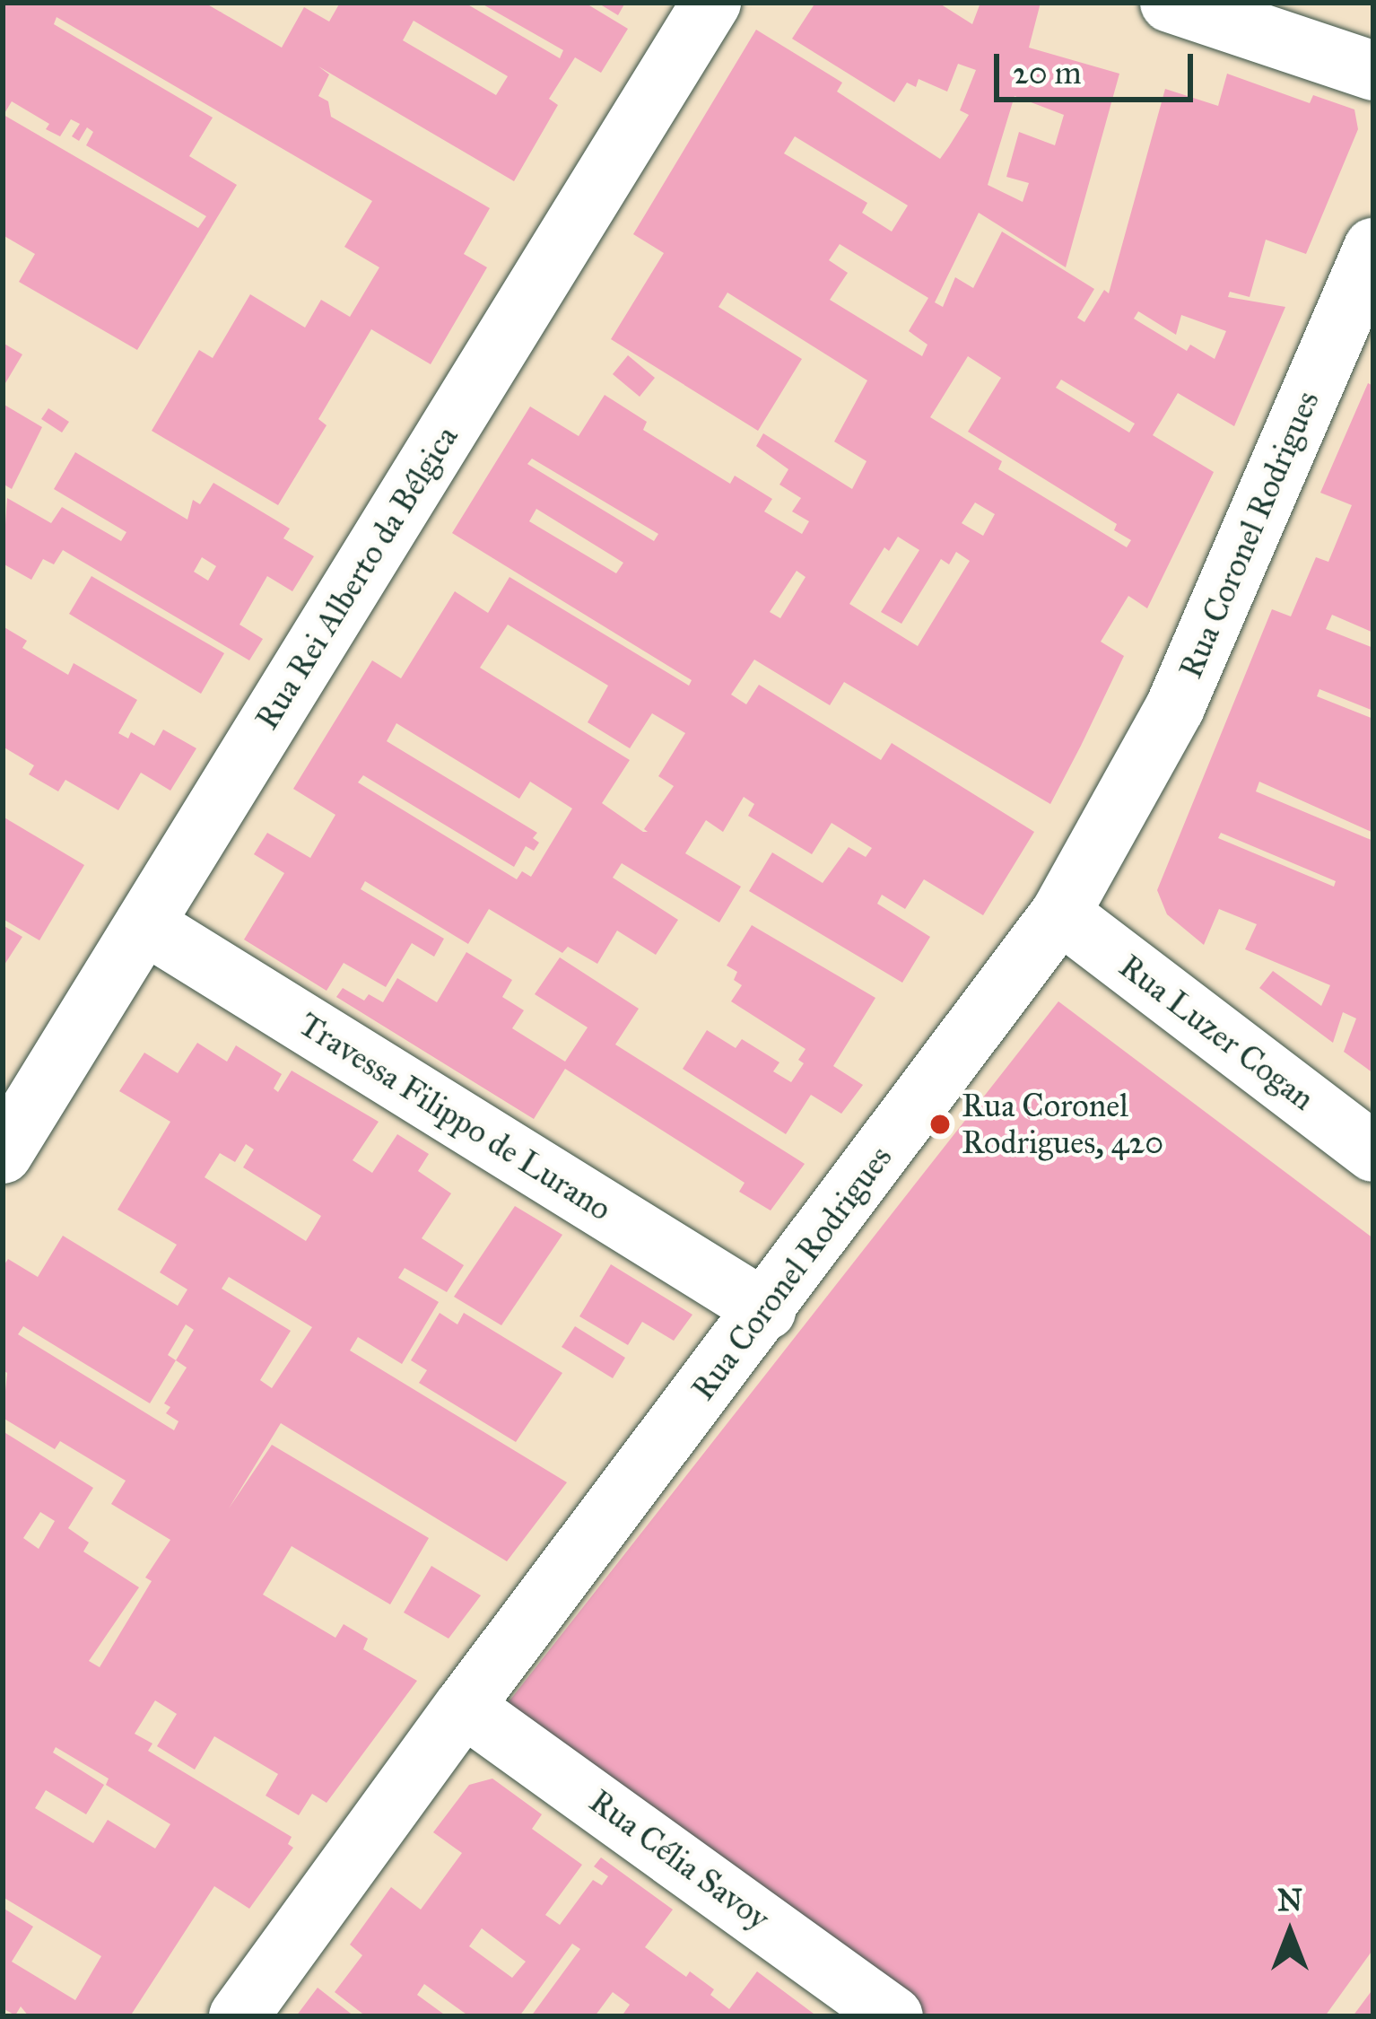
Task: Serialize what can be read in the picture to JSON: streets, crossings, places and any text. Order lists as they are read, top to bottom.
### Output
{
  "streets": {
    "street": [
      "Rua Coronel Rodrigues",
      "Rua Rei Alberto da Bélgica",
      "Rua Luzer Cogan",
      "Travessa Filippo de Lurano",
      "Rua Célia Savoy"
    ]
  },
  "crossings": [
    ["Rua Coronel Rodrigues", "Rua Luzer Cogan"],
    ["Rua Coronel Rodrigues", "Travessa Filippo de Lurano"],
    ["Rua Coronel Rodrigues", "Rua Célia Savoy"],
    ["Rua Rei Alberto da Bélgica", "Travessa Filippo de Lurano"]
  ],
  "places": ["Rua Coronel Rodrigues, 420"],
  "scale_bar": "20 m",
  "north": "top"
}
